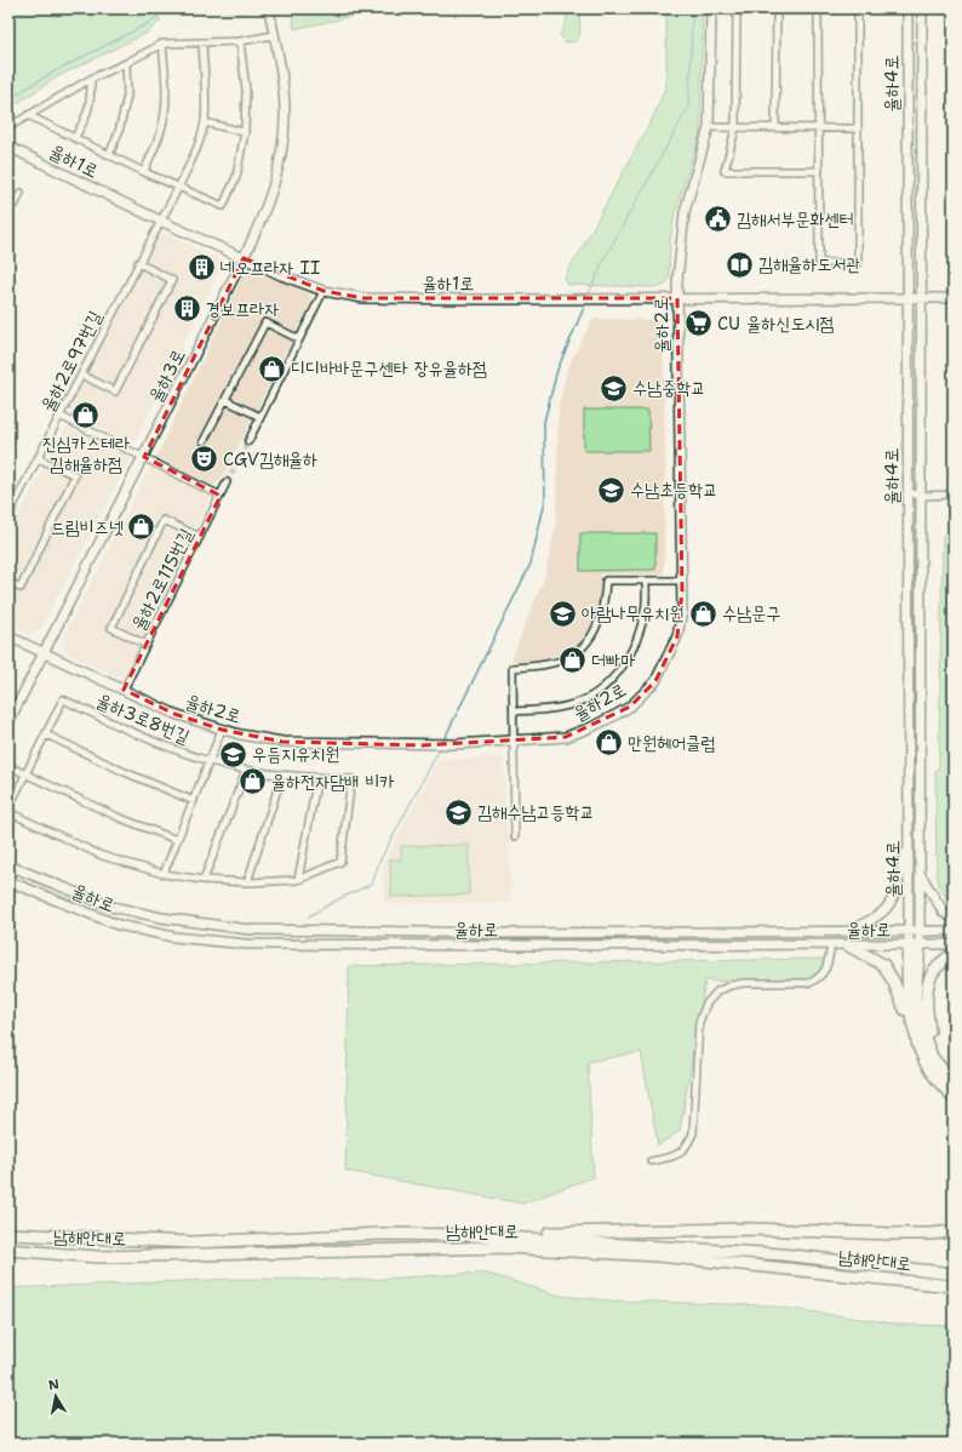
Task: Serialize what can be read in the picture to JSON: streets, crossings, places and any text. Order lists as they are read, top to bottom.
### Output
{
  "streets": {
    "highway": ["남해안대로"],
    "main road": [
      "율하4로",
      "율하1로",
      "율하2로",
      "율하3로",
      "율하로"
    ],
    "street": ["율하2로97번길", "율하2로115번길", "율하3로8번길"]
  },
  "crossings": [
    ["율하4로", "율하1로"],
    ["율하4로", "율하로"],
    ["율하1로", "율하2로"],
    ["율하1로", "율하2로97번길"],
    ["율하1로", "율하3로"],
    ["율하2로", "율하3로"],
    ["율하2로", "율하2로115번길"]
  ],
  "places": {
    "public building": ["김해서부문화센터"],
    "library": ["김해율하도서관"],
    "building": ["네오프라자 II", "경보프라자"],
    "supermarket": ["CU 율하신도시점"],
    "shop": [
      "디디바바문구센타 장유율하점",
      "진심카스테라 김해율하점",
      "드림비즈넷",
      "수남문구",
      "더빠마",
      "만원헤어클럽",
      "율하전자담배 비카"
    ],
    "school or university": [
      "수남중학교",
      "수남초등학교",
      "아람나무유치원",
      "우듬지유치원",
      "김해수남고등학교"
    ],
    "theatre": ["CGV김해율하"]
  },
  "north": "top"
}
